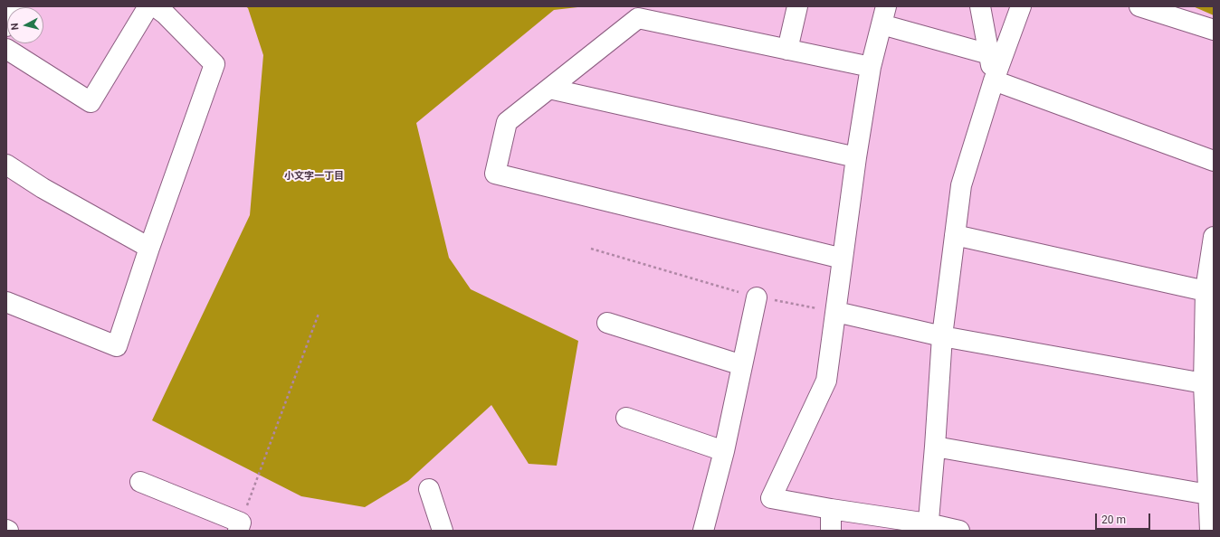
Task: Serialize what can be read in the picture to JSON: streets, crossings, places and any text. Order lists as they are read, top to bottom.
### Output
{
  "districts": ["小文字一丁目"],
  "scale_bar": "20 m",
  "north": "left"
}
